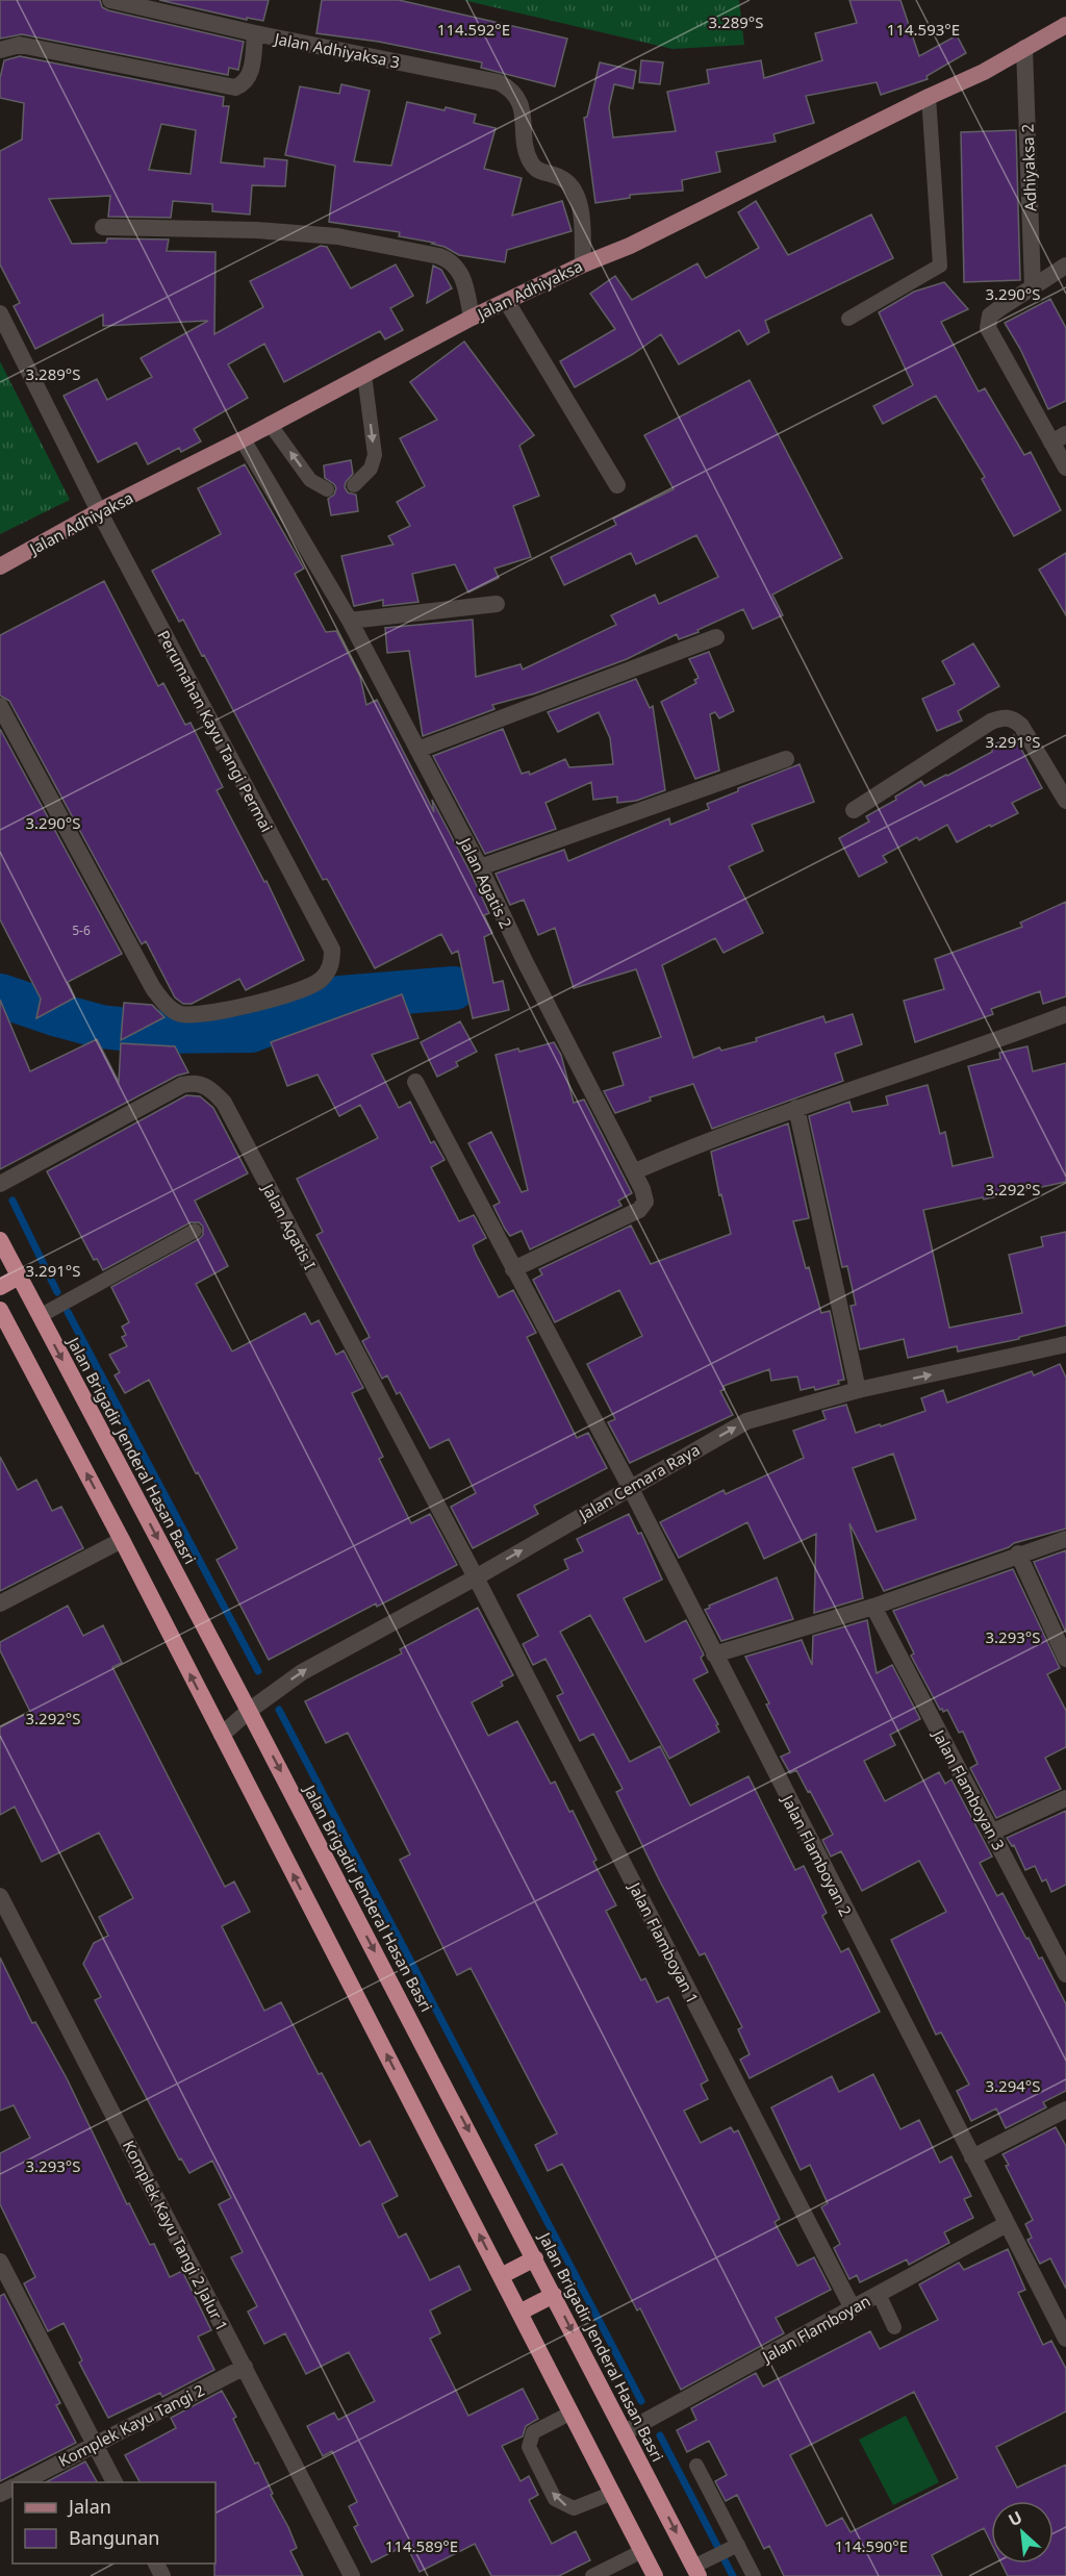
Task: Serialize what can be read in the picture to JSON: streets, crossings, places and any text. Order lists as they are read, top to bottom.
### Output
{
  "streets": {
    "highway": ["Jalan Brigadir Jenderal Hasan Basri"],
    "main road": ["Jalan Adhiyaksa"],
    "street": [
      "Jalan Adhiyaksa 3",
      "Adhiyaksa 2",
      "Perumahan Kayu Tangi Permai",
      "Jalan Agatis 2",
      "Jalan Agatis I",
      "Jalan Cemara Raya",
      "Jalan Flamboyan 3",
      "Jalan Flamboyan 2",
      "Jalan Flamboyan 1",
      "Komplek Kayu Tangi 2 Jalur 1",
      "Jalan Flamboyan",
      "Komplek Kayu Tangi 2"
    ]
  },
  "crossings": [
    ["Jalan Adhiyaksa 3", "Jalan Adhiyaksa"],
    ["Adhiyaksa 2", "Jalan Adhiyaksa"],
    ["Jalan Adhiyaksa", "Perumahan Kayu Tangi Permai"],
    ["Jalan Adhiyaksa", "Jalan Agatis 2"],
    ["Jalan Agatis 2", "Jalan Flamboyan 2"],
    ["Jalan Agatis I", "Jalan Cemara Raya"],
    ["Jalan Agatis I", "Jalan Flamboyan 1"],
    ["Jalan Brigadir Jenderal Hasan Basri", "Jalan Cemara Raya"],
    ["Jalan Brigadir Jenderal Hasan Basri", "Jalan Flamboyan"],
    ["Jalan Cemara Raya", "Jalan Flamboyan 2"],
    ["Jalan Cemara Raya", "Jalan Flamboyan 1"],
    ["Jalan Flamboyan 2", "Jalan Flamboyan"],
    ["Jalan Flamboyan 1", "Jalan Flamboyan"],
    ["Komplek Kayu Tangi 2 Jalur 1", "Komplek Kayu Tangi 2"]
  ],
  "one_way": ["Jalan Cemara Raya"],
  "house_numbers": ["5-6"],
  "legend": ["Jalan", "Bangunan"],
  "north": "top left",
  "coordinates": [
    "3.289°S",
    "114.592°E",
    "114.593°E",
    "3.290°S",
    "3.291°S",
    "3.292°S",
    "3.293°S",
    "3.294°S",
    "114.589°E",
    "114.590°E"
  ]
}
